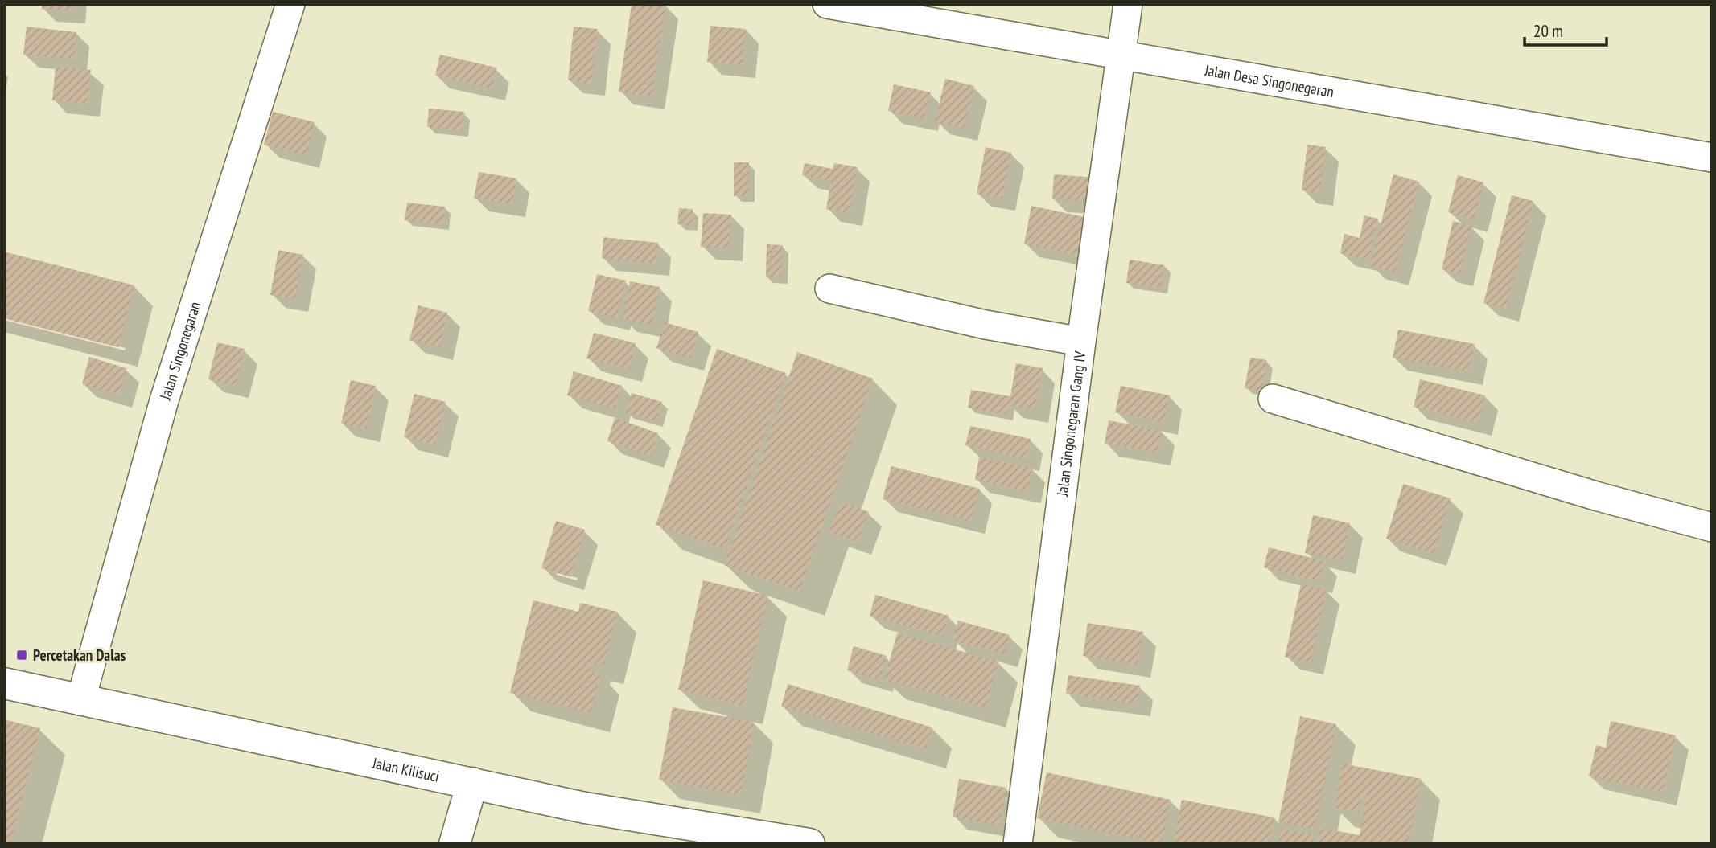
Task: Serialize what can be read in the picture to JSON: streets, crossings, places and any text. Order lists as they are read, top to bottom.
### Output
{
  "streets": {
    "main road": ["Jalan Kilisuci"],
    "street": ["Jalan Desa Singonegaran", "Jalan Singonegaran", "Jalan Singonegaran Gang IV"]
  },
  "crossings": [
    ["Jalan Desa Singonegaran", "Jalan Singonegaran Gang IV"],
    ["Jalan Singonegaran", "Jalan Kilisuci"]
  ],
  "places": {
    "transit": ["Percetakan Dalas"]
  },
  "scale_bar": "20 m"
}
